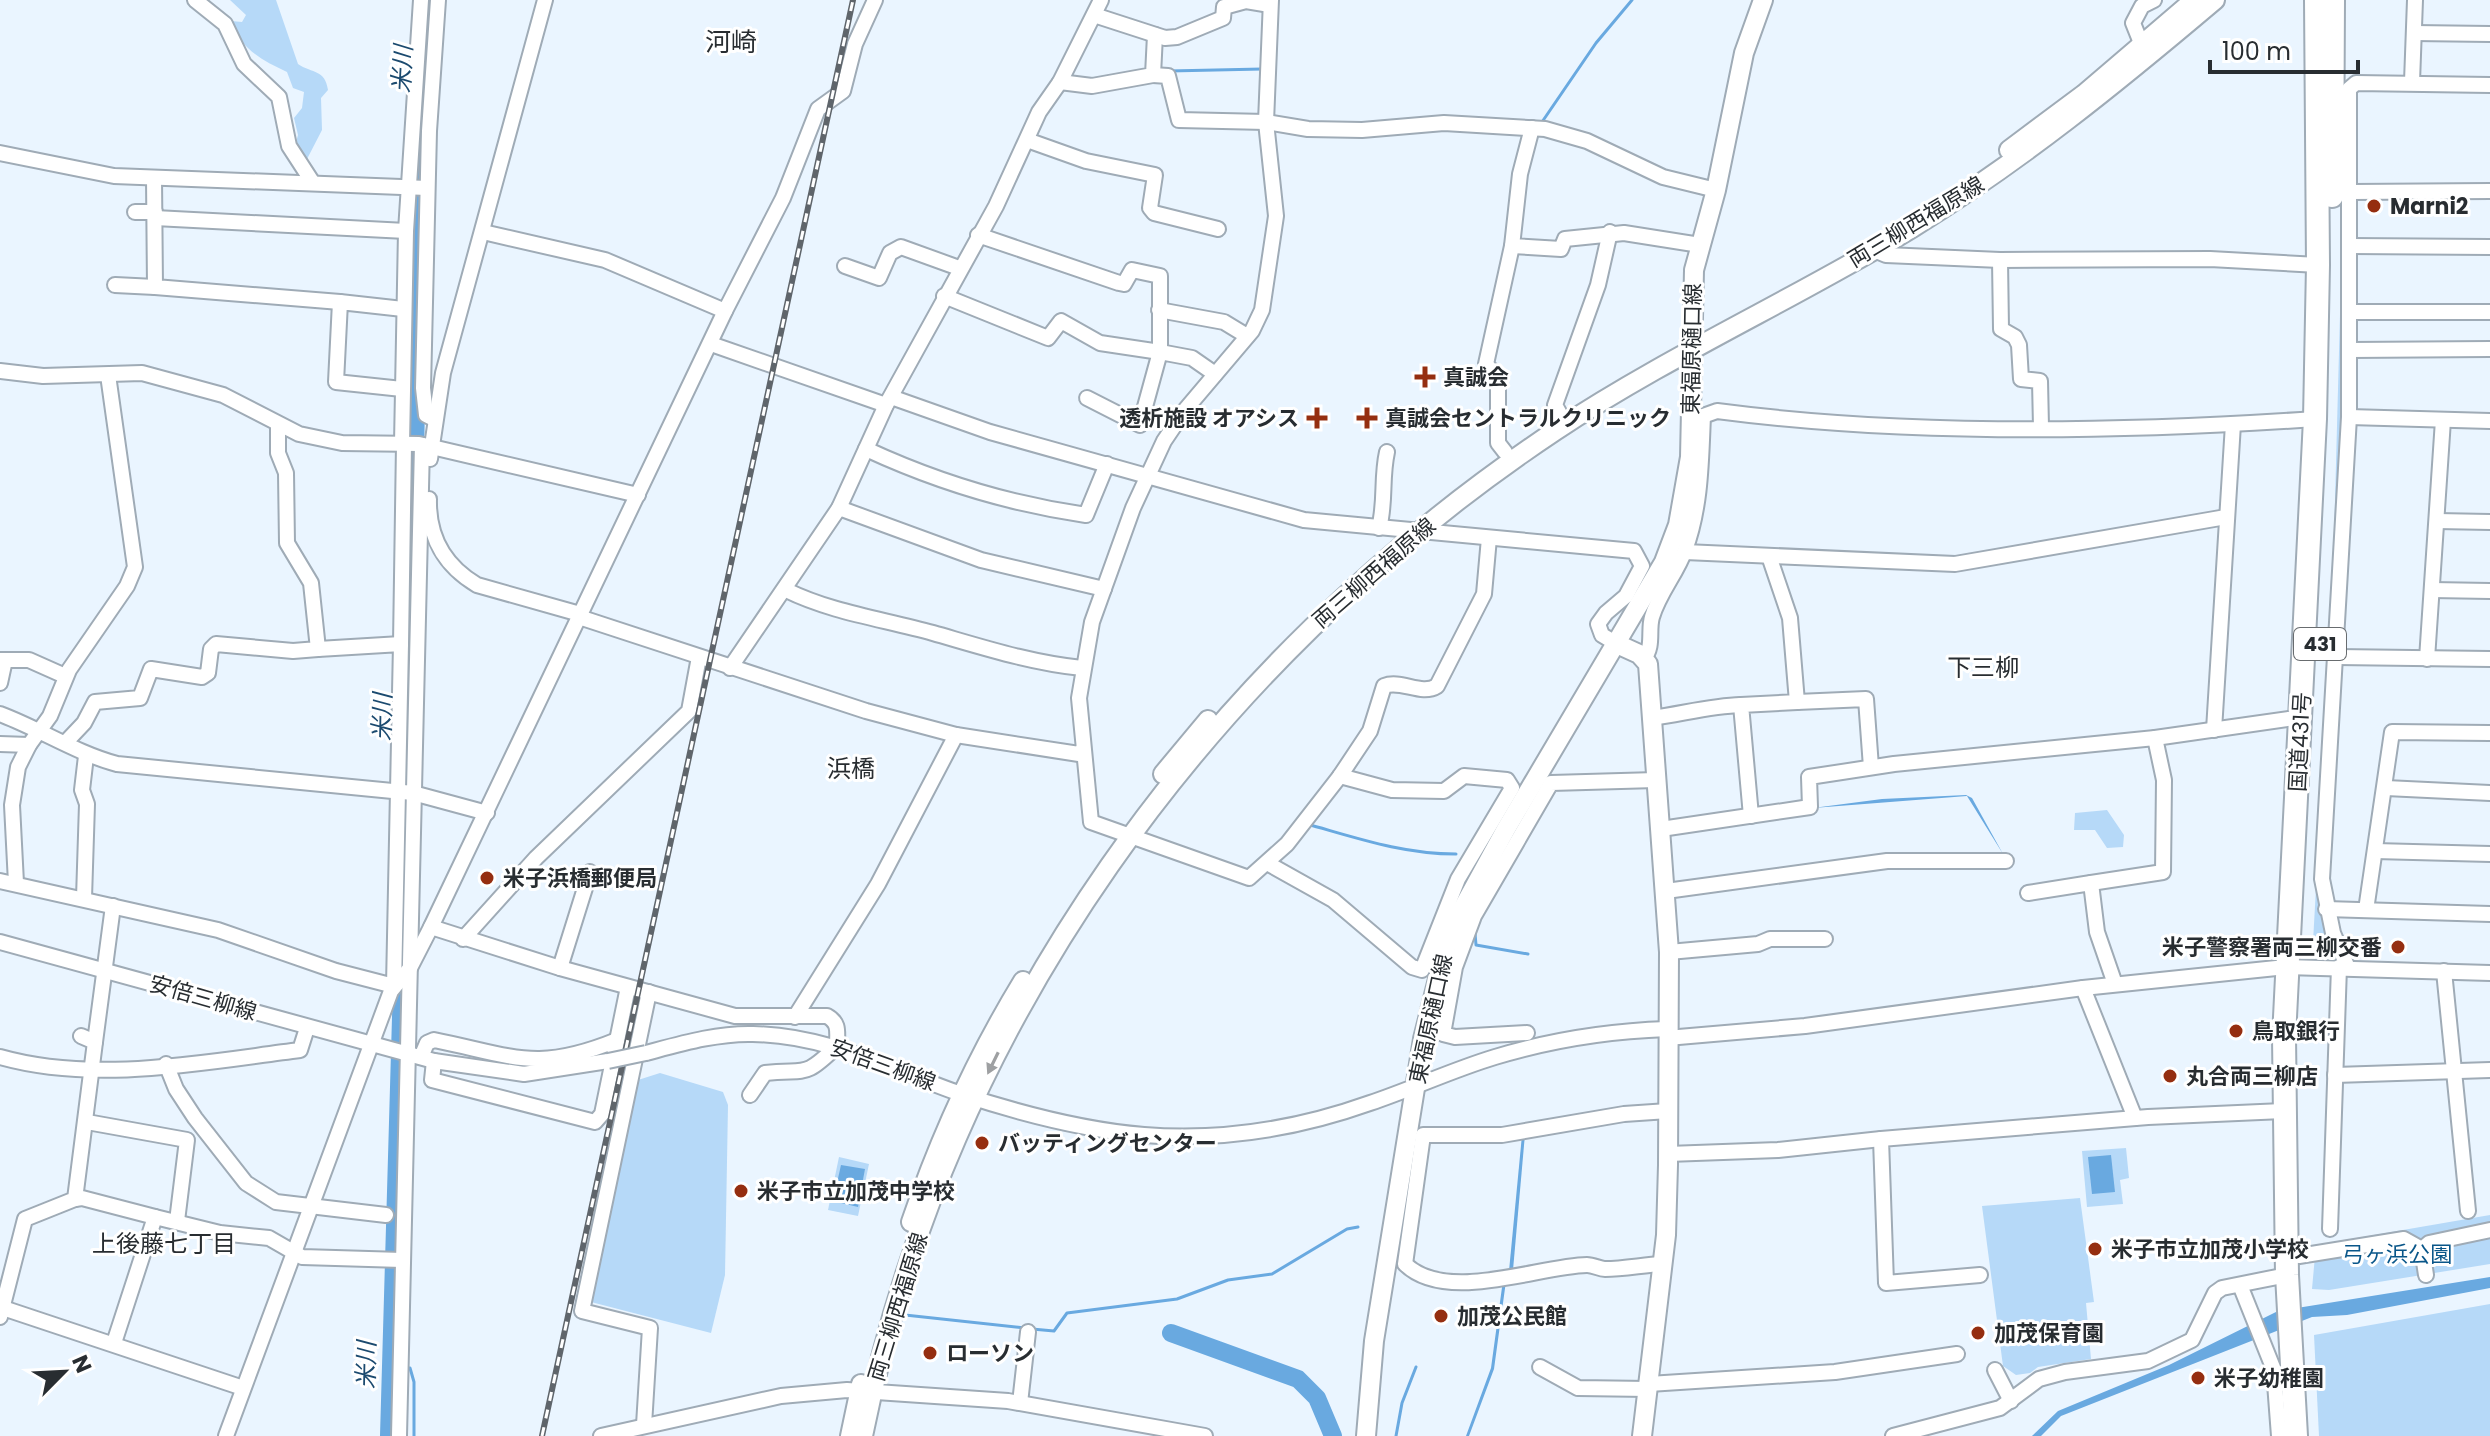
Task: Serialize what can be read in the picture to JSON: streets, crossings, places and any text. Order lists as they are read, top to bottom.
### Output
{
  "streets": {
    "highway": ["431", "国道431号"],
    "main road": ["両三柳西福原線", "東福原樋口線"],
    "street": ["安倍三柳線"]
  },
  "crossings": [
    ["両三柳西福原線", "東福原樋口線"],
    ["両三柳西福原線", "安倍三柳線"],
    ["東福原樋口線", "安倍三柳線"],
    ["国道431号", "安倍三柳線"]
  ],
  "districts": [
    "河崎",
    "下三柳",
    "浜橋",
    "上後藤七丁目"
  ],
  "water": ["米川"],
  "parks": ["弓ヶ浜公園"],
  "places": {
    "other": [
      "Marni2",
      "米子浜橋郵便局",
      "米子警察署両三柳交番",
      "鳥取銀行",
      "丸合両三柳店",
      "バッティングセンター",
      "米子市立加茂中学校",
      "米子市立加茂小学校",
      "加茂公民館",
      "加茂保育園",
      "ローソン",
      "米子幼稚園"
    ],
    "health": ["真誠会", "透析施設 オアシス", "真誠会セントラルクリニック"]
  },
  "scale_bar": "100 m",
  "north": "top right"
}
